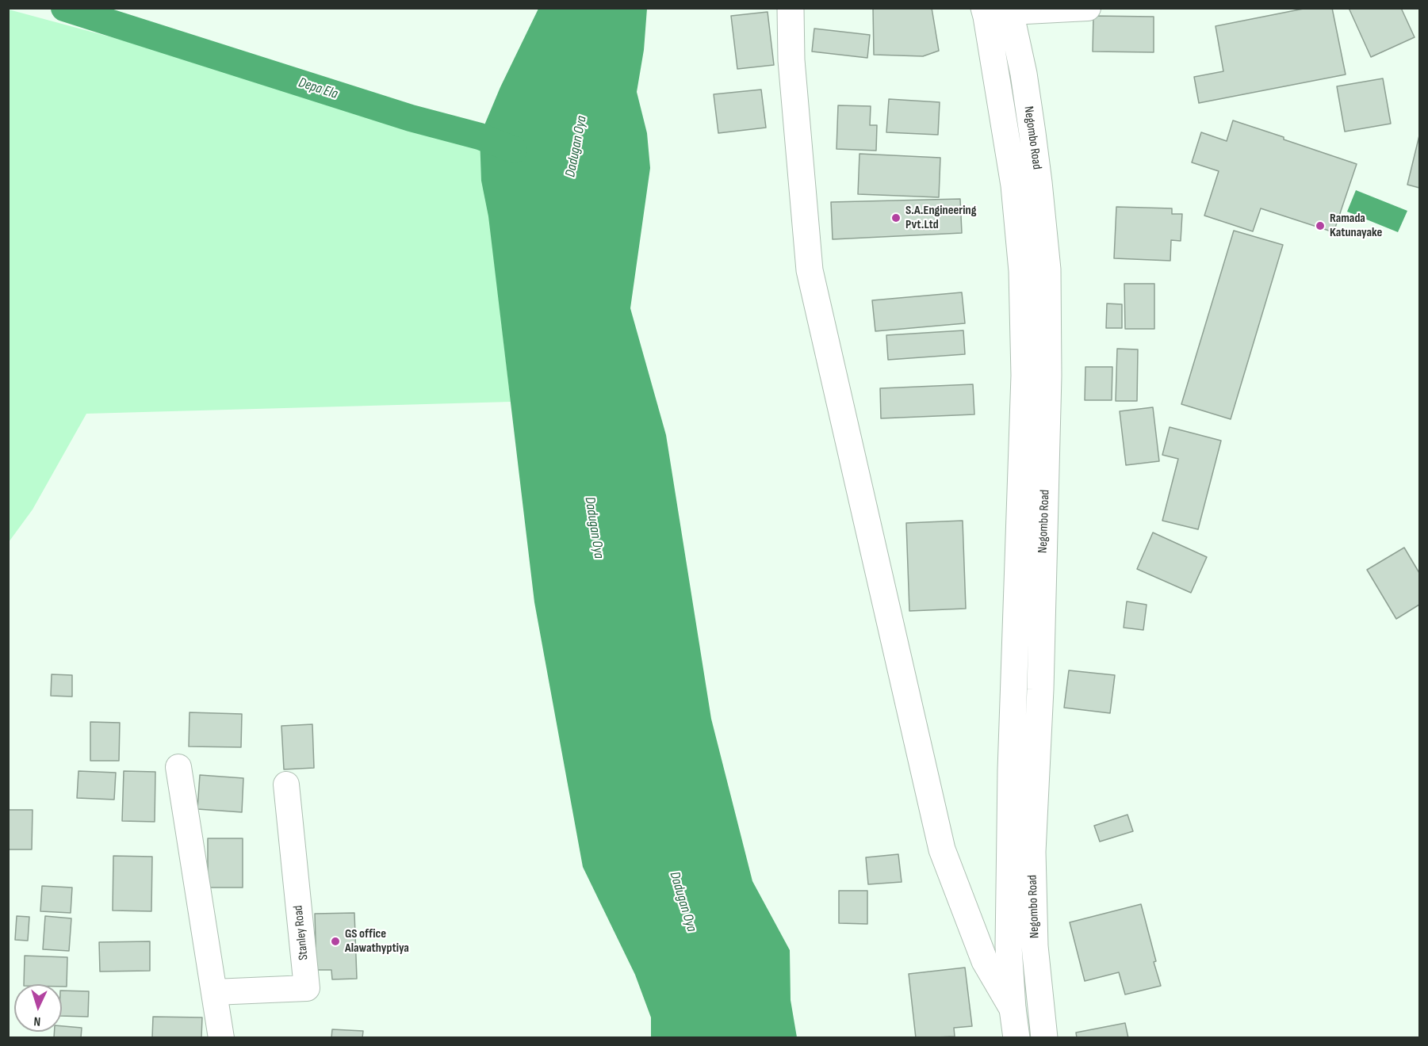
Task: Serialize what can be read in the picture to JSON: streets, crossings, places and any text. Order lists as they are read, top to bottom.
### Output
{
  "streets": {
    "main road": ["Negombo Road"],
    "street": ["Stanley Road"]
  },
  "water": ["Depa Ela", "Dadugan Oya"],
  "places": ["S.A.Engineering Pvt.Ltd", "Ramada Katunayake", "GS office Alawathyptiya"],
  "north": "bottom"
}
